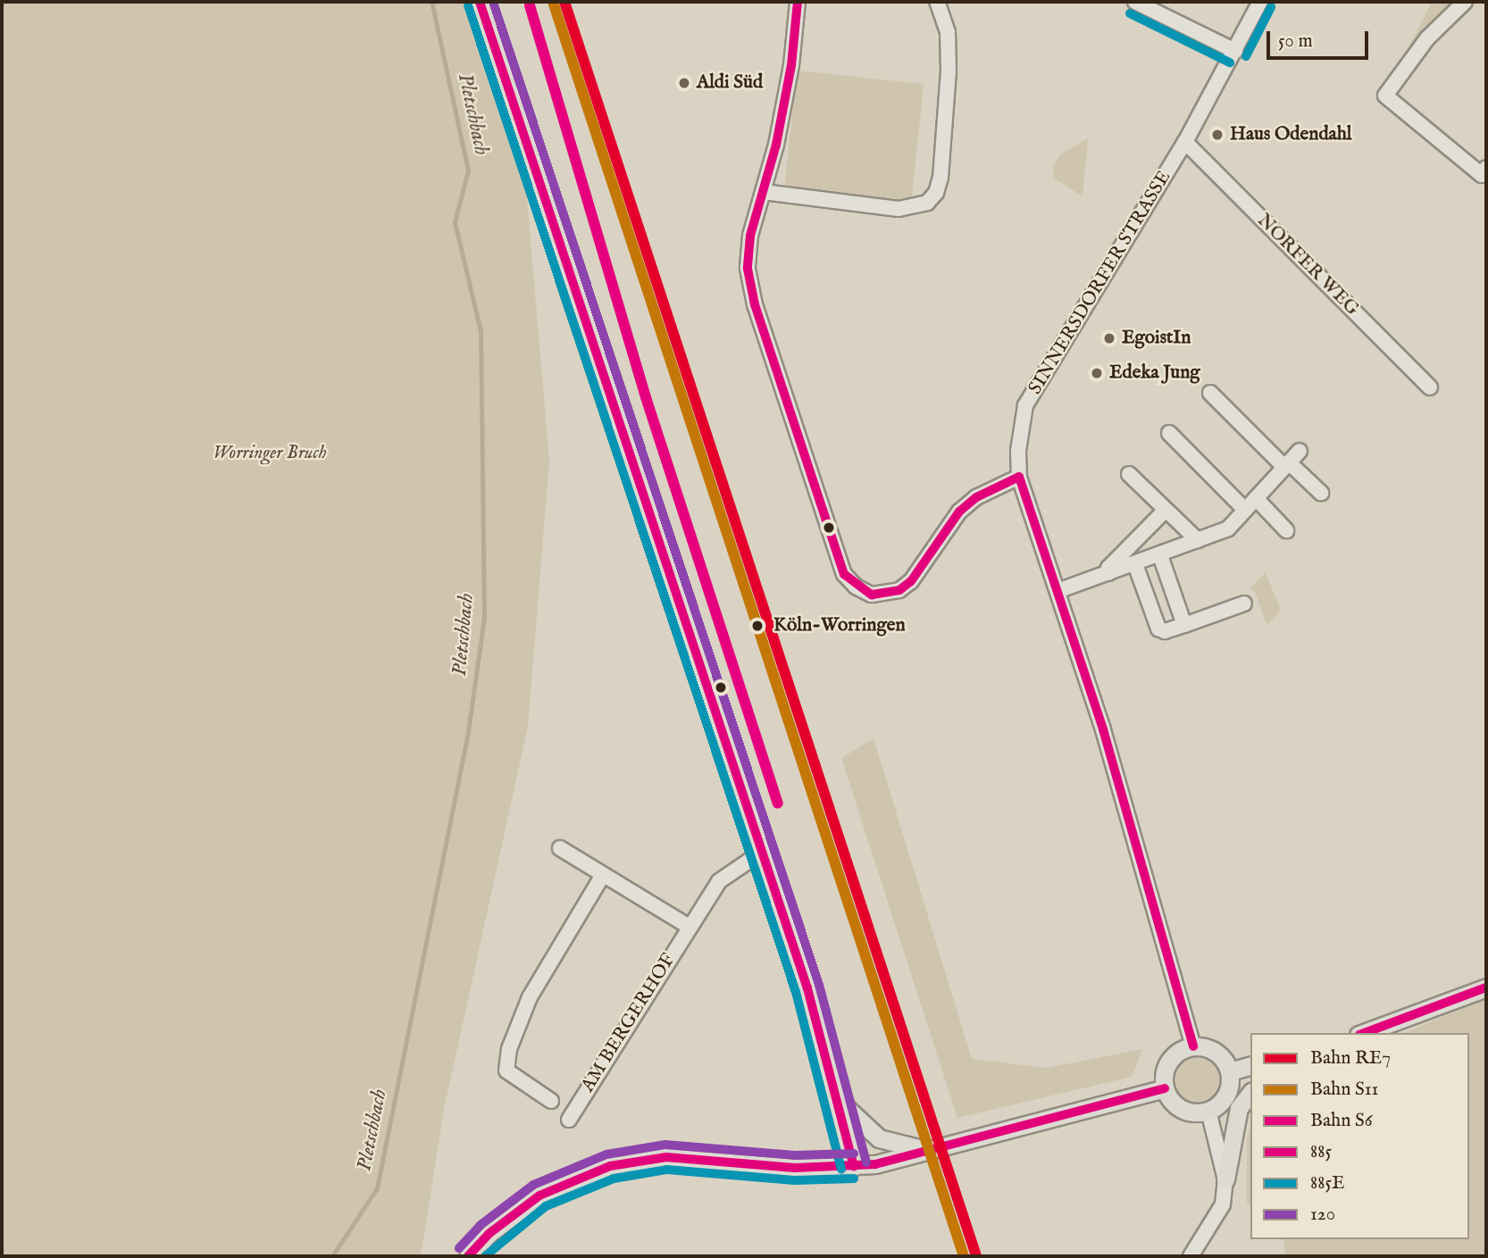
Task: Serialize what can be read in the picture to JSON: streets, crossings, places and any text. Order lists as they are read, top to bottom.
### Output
{
  "streets": {
    "street": ["NORFER WEG", "SINNERSDORFER STRASSE", "AM BERGERHOF"]
  },
  "crossings": [
    ["NORFER WEG", "SINNERSDORFER STRASSE"]
  ],
  "water": ["Pletschbach"],
  "parks": ["Worringer Bruch"],
  "places": [
    "Aldi Süd",
    "Haus Odendahl",
    "EgoistIn",
    "Edeka Jung",
    "Köln-Worringen"
  ],
  "lines": [
    "rail line RE7",
    "rail line S11",
    "transit line 885",
    "transit line 120",
    "rail line S6",
    "transit line 885E"
  ],
  "legend": [
    "Bahn RE7",
    "Bahn S11",
    "Bahn S6",
    "885",
    "885E",
    "120"
  ],
  "scale_bar": "50 m"
}
